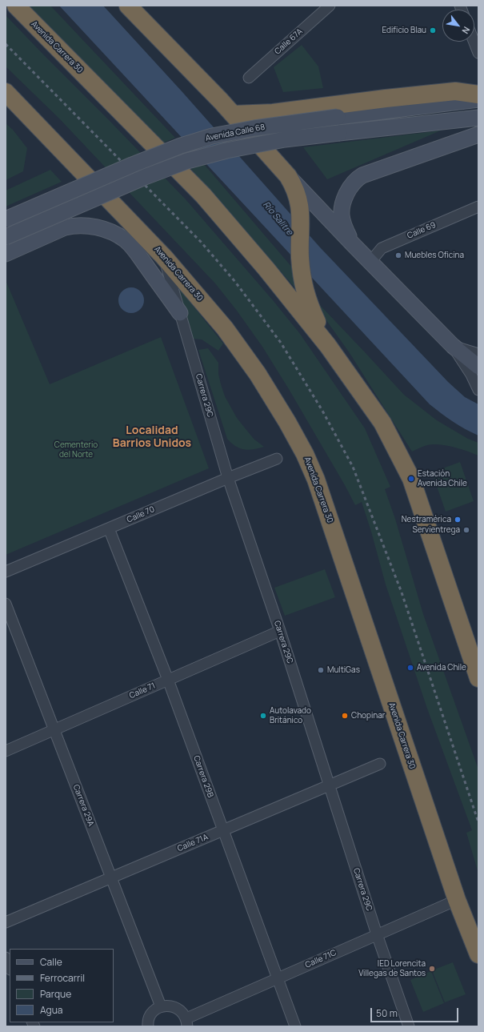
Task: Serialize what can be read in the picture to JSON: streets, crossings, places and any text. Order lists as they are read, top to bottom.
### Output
{
  "streets": {
    "highway": ["Avenida Carrera 30"],
    "main road": ["Avenida Calle 68"],
    "street": [
      "Calle 67A",
      "Calle 69",
      "Carrera 29C",
      "Calle 70",
      "Calle 71",
      "Carrera 29B",
      "Carrera 29A",
      "Calle 71A",
      "Calle 71C"
    ]
  },
  "crossings": [
    ["Avenida Carrera 30", "Calle 69"],
    ["Avenida Carrera 30", "Carrera 29C"],
    ["Avenida Carrera 30", "Calle 71C"],
    ["Carrera 29C", "Calle 70"],
    ["Carrera 29C", "Calle 71"],
    ["Carrera 29C", "Calle 71A"],
    ["Carrera 29C", "Calle 71C"],
    ["Calle 70", "Carrera 29B"],
    ["Calle 71", "Carrera 29B"],
    ["Calle 71", "Carrera 29A"],
    ["Carrera 29B", "Calle 71A"],
    ["Carrera 29B", "Calle 71C"],
    ["Carrera 29A", "Calle 71A"]
  ],
  "districts": ["Localidad Barrios Unidos"],
  "water": ["Río Salitre"],
  "parks": ["Cementerio del Norte"],
  "places": [
    "Edificio Blau",
    "Muebles Oficina",
    "Estación Avenida Chile",
    "Nestramérica",
    "Servientrega",
    "Avenida Chile",
    "MultiGas",
    "Autolavado Británico",
    "Chopinar",
    "IED Lorencita Villegas de Santos"
  ],
  "legend": [
    "Calle",
    "Ferrocarril",
    "Parque",
    "Agua"
  ],
  "scale_bar": "50 m",
  "north": "bottom right"
}
